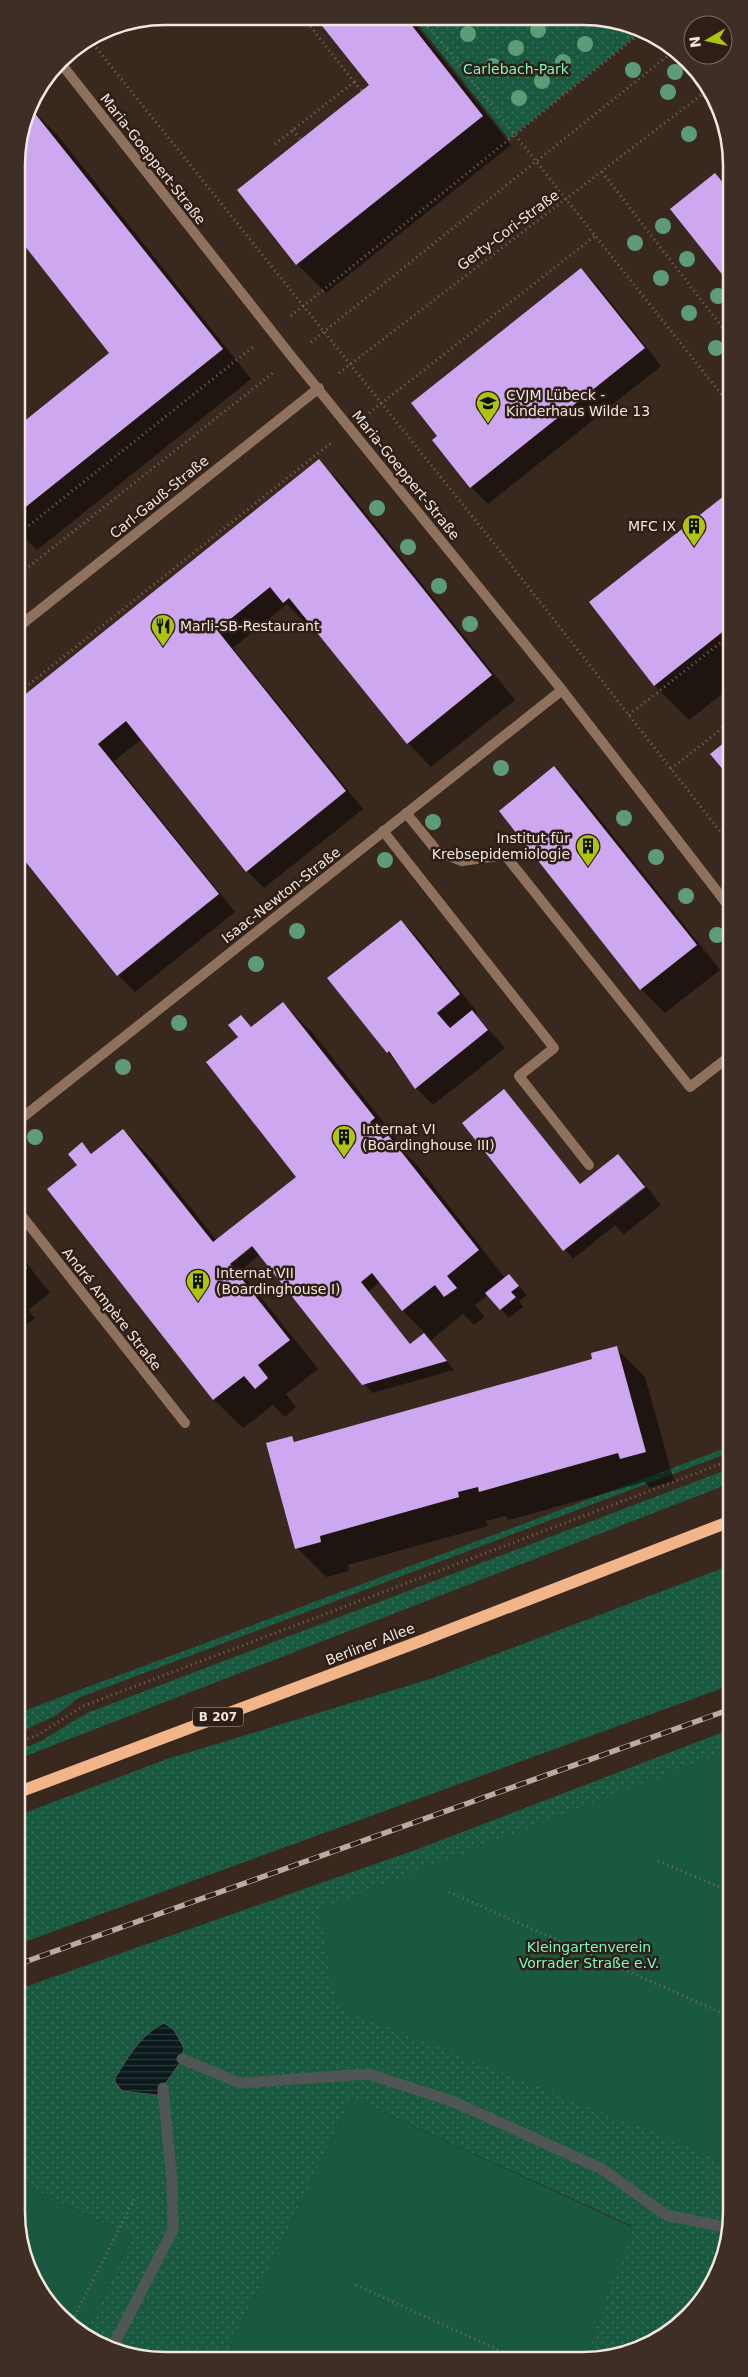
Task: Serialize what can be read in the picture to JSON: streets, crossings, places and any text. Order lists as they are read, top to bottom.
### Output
{
  "streets": {
    "main road": ["Berliner Allee", "B 207"],
    "street": [
      "Maria-Goeppert-Straße",
      "Carl-Gauß-Straße",
      "Isaac-Newton-Straße",
      "André Ampère Straße"
    ],
    "path": ["Gerty-Cori-Straße"]
  },
  "crossings": [
    ["Maria-Goeppert-Straße", "Gerty-Cori-Straße"],
    ["Maria-Goeppert-Straße", "Carl-Gauß-Straße"],
    ["Maria-Goeppert-Straße", "Isaac-Newton-Straße"],
    ["Gerty-Cori-Straße", "Carl-Gauß-Straße"]
  ],
  "parks": ["Carlebach-Park", "Kleingartenverein Vorrader Straße e.V."],
  "places": {
    "school or university": ["CVJM Lübeck - Kinderhaus Wilde 13"],
    "building": [
      "MFC IX",
      "Institut für Krebsepidemiologie",
      "Internat VI (Boardinghouse III)",
      "Internat VII (Boardinghouse I)"
    ],
    "restaurant": ["Marli-SB-Restaurant"]
  },
  "north": "left"
}
